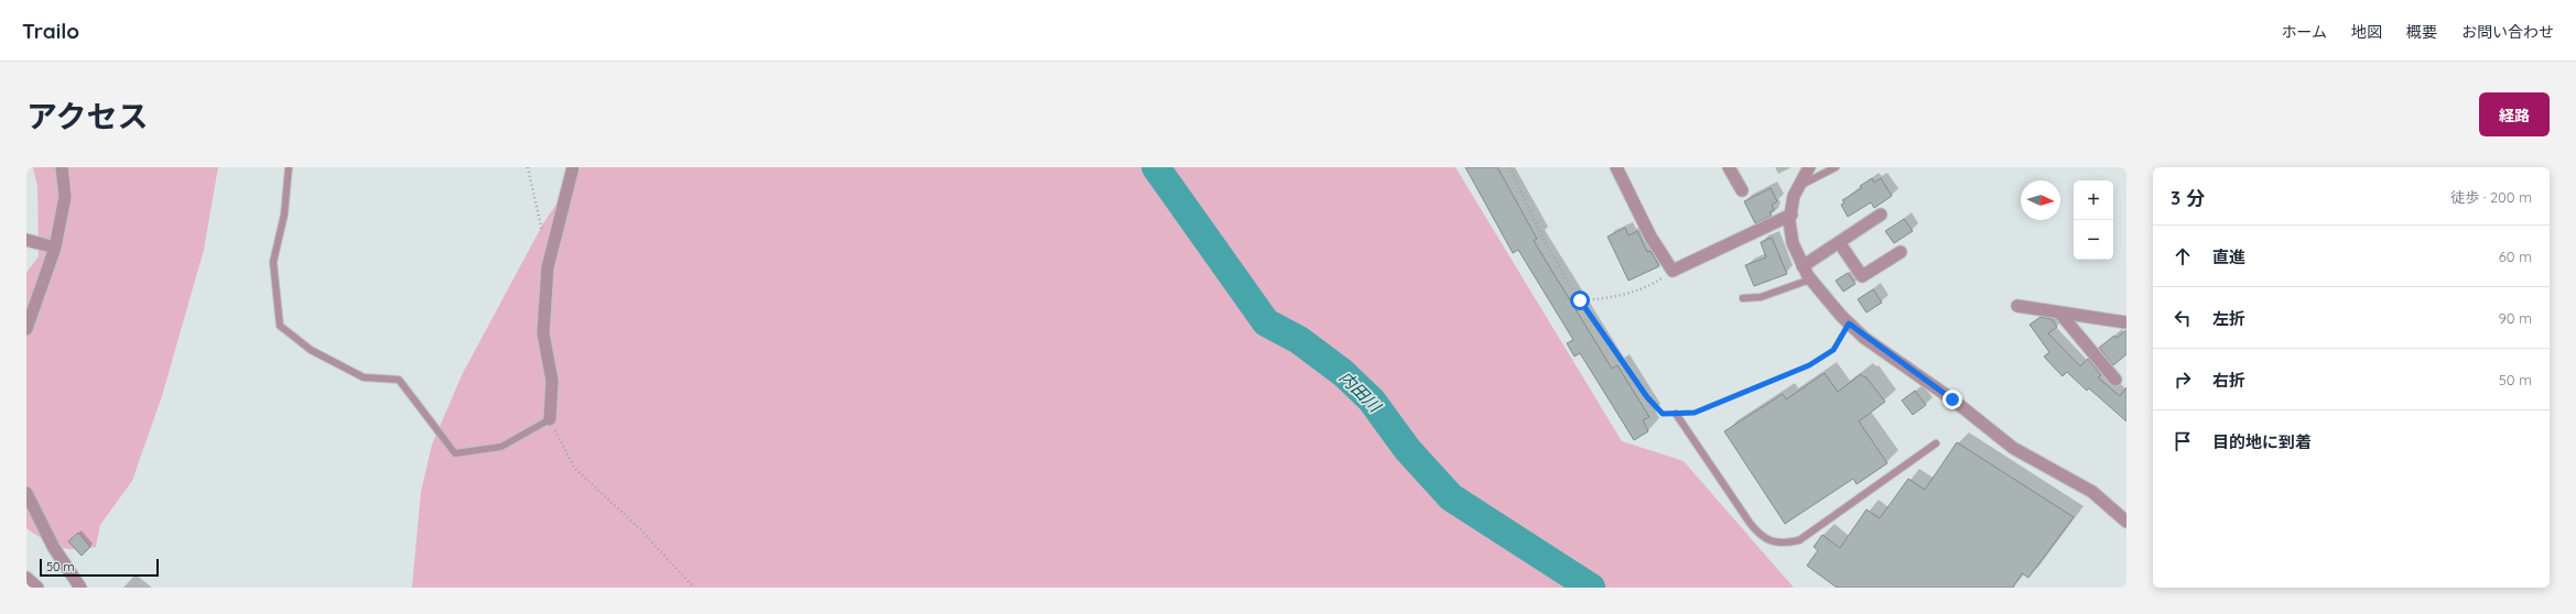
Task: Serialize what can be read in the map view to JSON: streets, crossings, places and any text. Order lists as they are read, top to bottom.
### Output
{
  "water": ["内田川"],
  "scale_bar": "50 m",
  "north": "right",
  "page": {
    "header": "Trailo",
    "nav": [
      "ホーム",
      "地図",
      "概要",
      "お問い合わせ"
    ],
    "title": "アクセス",
    "buttons": "経路",
    "heading": ["3 分", "徒歩 · 200 m"],
    "map_buttons": ["+", "−"],
    "list": [
      ["直進", "60 m"],
      ["左折", "90 m"],
      ["右折", "50 m"],
      "目的地に到着"
    ],
    "scale": "50 m"
  }
}
